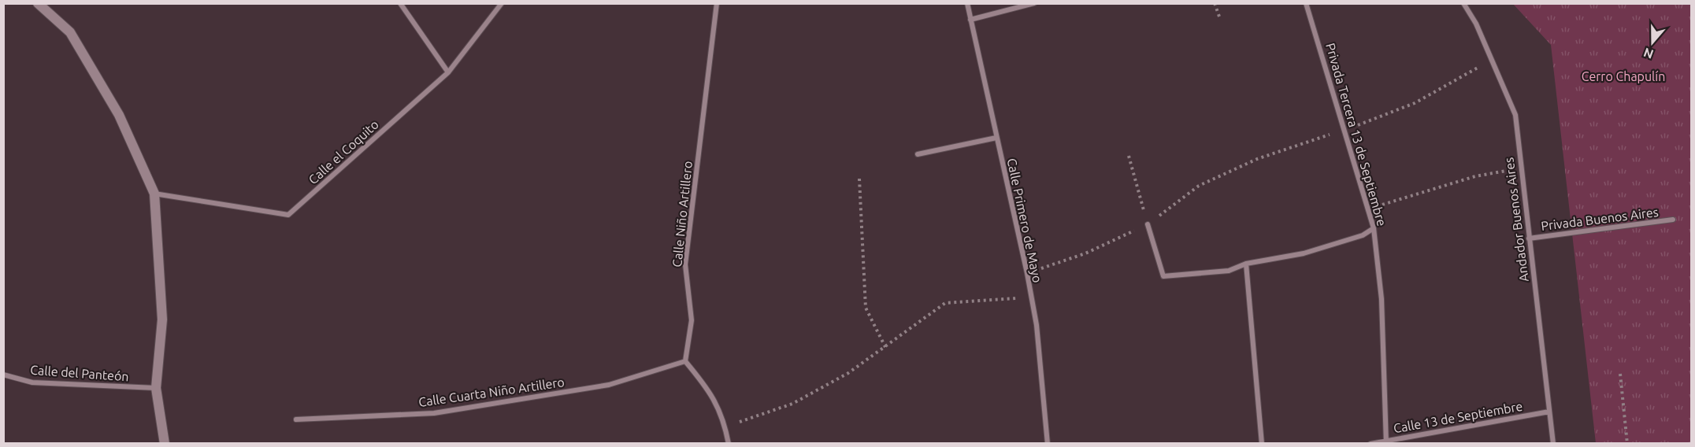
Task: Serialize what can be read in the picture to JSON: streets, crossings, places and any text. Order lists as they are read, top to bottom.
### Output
{
  "streets": {
    "street": [
      "Privada Tercera 13 de Septiembre",
      "Calle el Coquito",
      "Calle Niño Artillero",
      "Privada Buenos Aires",
      "Andador Buenos Aires",
      "Calle Primero de Mayo",
      "Calle del Panteón",
      "Calle Cuarta Niño Artillero",
      "Calle 13 de Septiembre"
    ]
  },
  "crossings": [
    ["Privada Tercera 13 de Septiembre", "Calle 13 de Septiembre"],
    ["Calle Niño Artillero", "Calle Cuarta Niño Artillero"],
    ["Privada Buenos Aires", "Andador Buenos Aires"],
    ["Andador Buenos Aires", "Calle 13 de Septiembre"]
  ],
  "parks": ["Cerro Chapulín"],
  "north": "bottom"
}
